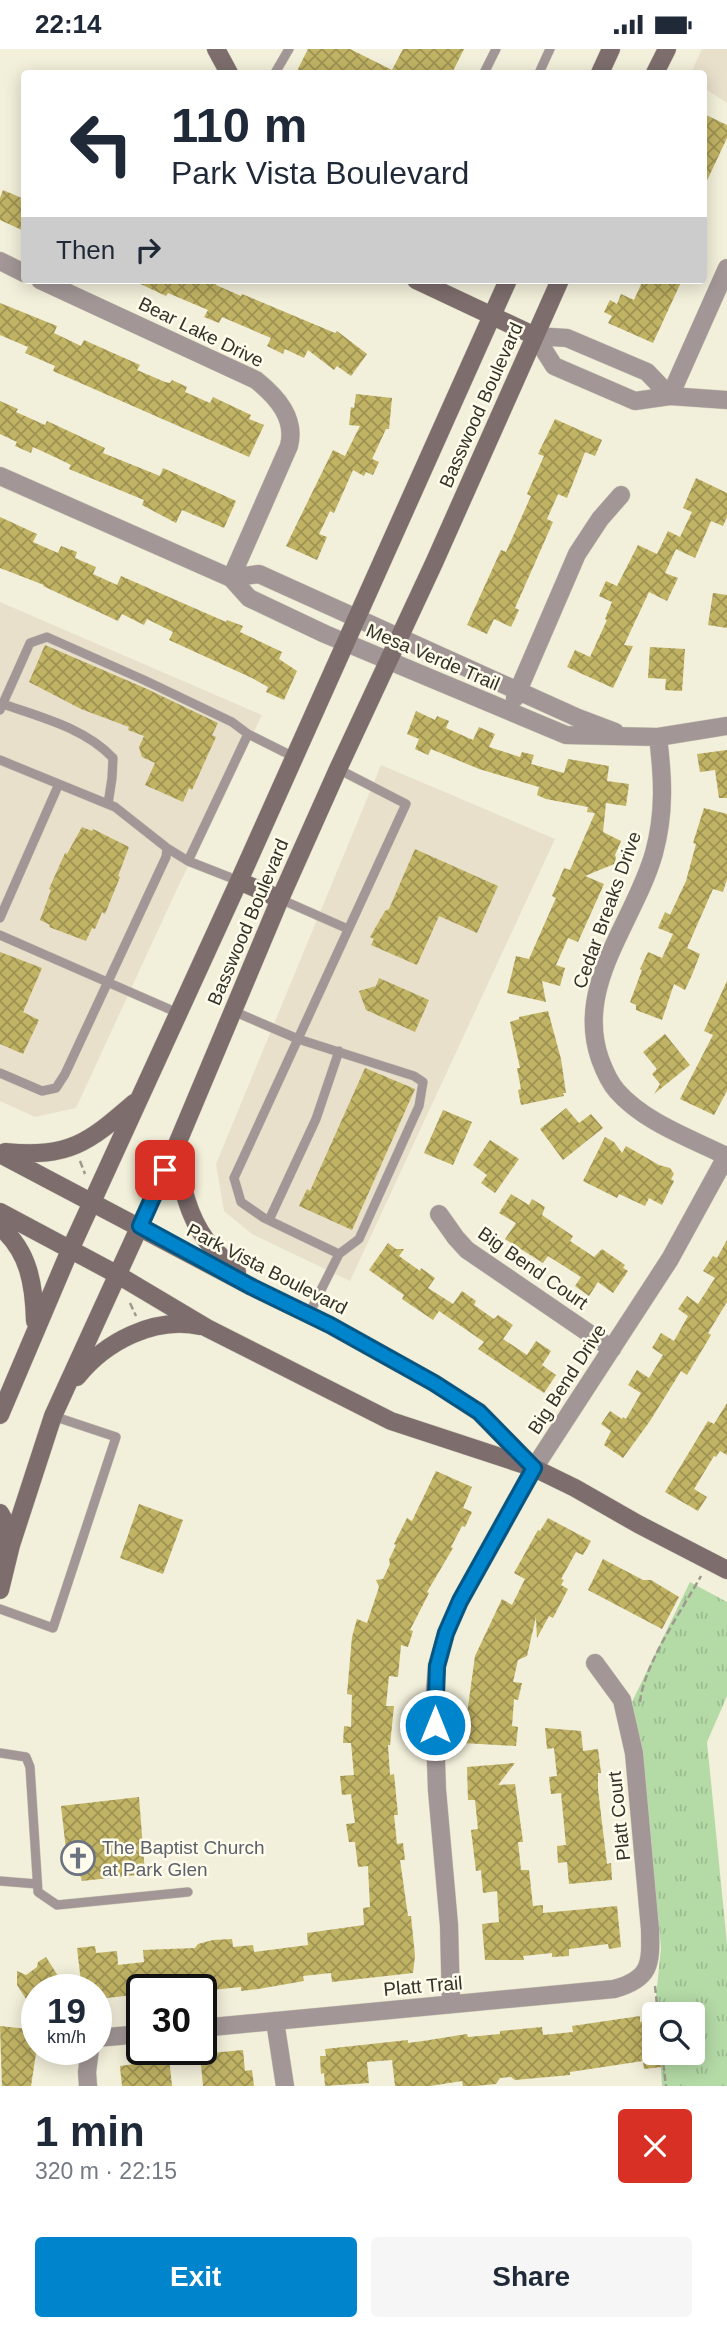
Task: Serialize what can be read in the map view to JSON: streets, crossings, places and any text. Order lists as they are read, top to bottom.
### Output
{
  "streets": {
    "main road": ["Basswood Boulevard", "Park Vista Boulevard"],
    "street": [
      "Bear Lake Drive",
      "Mesa Verde Trail",
      "Cedar Breaks Drive",
      "Big Bend Court",
      "Big Bend Drive",
      "Platt Court",
      "Platt Trail"
    ]
  },
  "crossings": [
    ["Bear Lake Drive", "Mesa Verde Trail"],
    ["Basswood Boulevard", "Mesa Verde Trail"],
    ["Basswood Boulevard", "Park Vista Boulevard"],
    ["Mesa Verde Trail", "Cedar Breaks Drive"],
    ["Cedar Breaks Drive", "Big Bend Drive"],
    ["Big Bend Court", "Big Bend Drive"],
    ["Park Vista Boulevard", "Big Bend Drive"],
    ["Big Bend Drive", "Platt Trail"],
    ["Platt Court", "Platt Trail"]
  ],
  "places": {
    "church": ["The Baptist Church at Park Glen"]
  },
  "page": {
    "status": "22:14",
    "turn": ["110 m", "Park Vista Boulevard"],
    "then": "Then",
    "speed": "19 km/h",
    "limit": "30",
    "heading": ["1 min", "320 m · 22:15"],
    "buttons": ["Exit", "Share"]
  }
}
